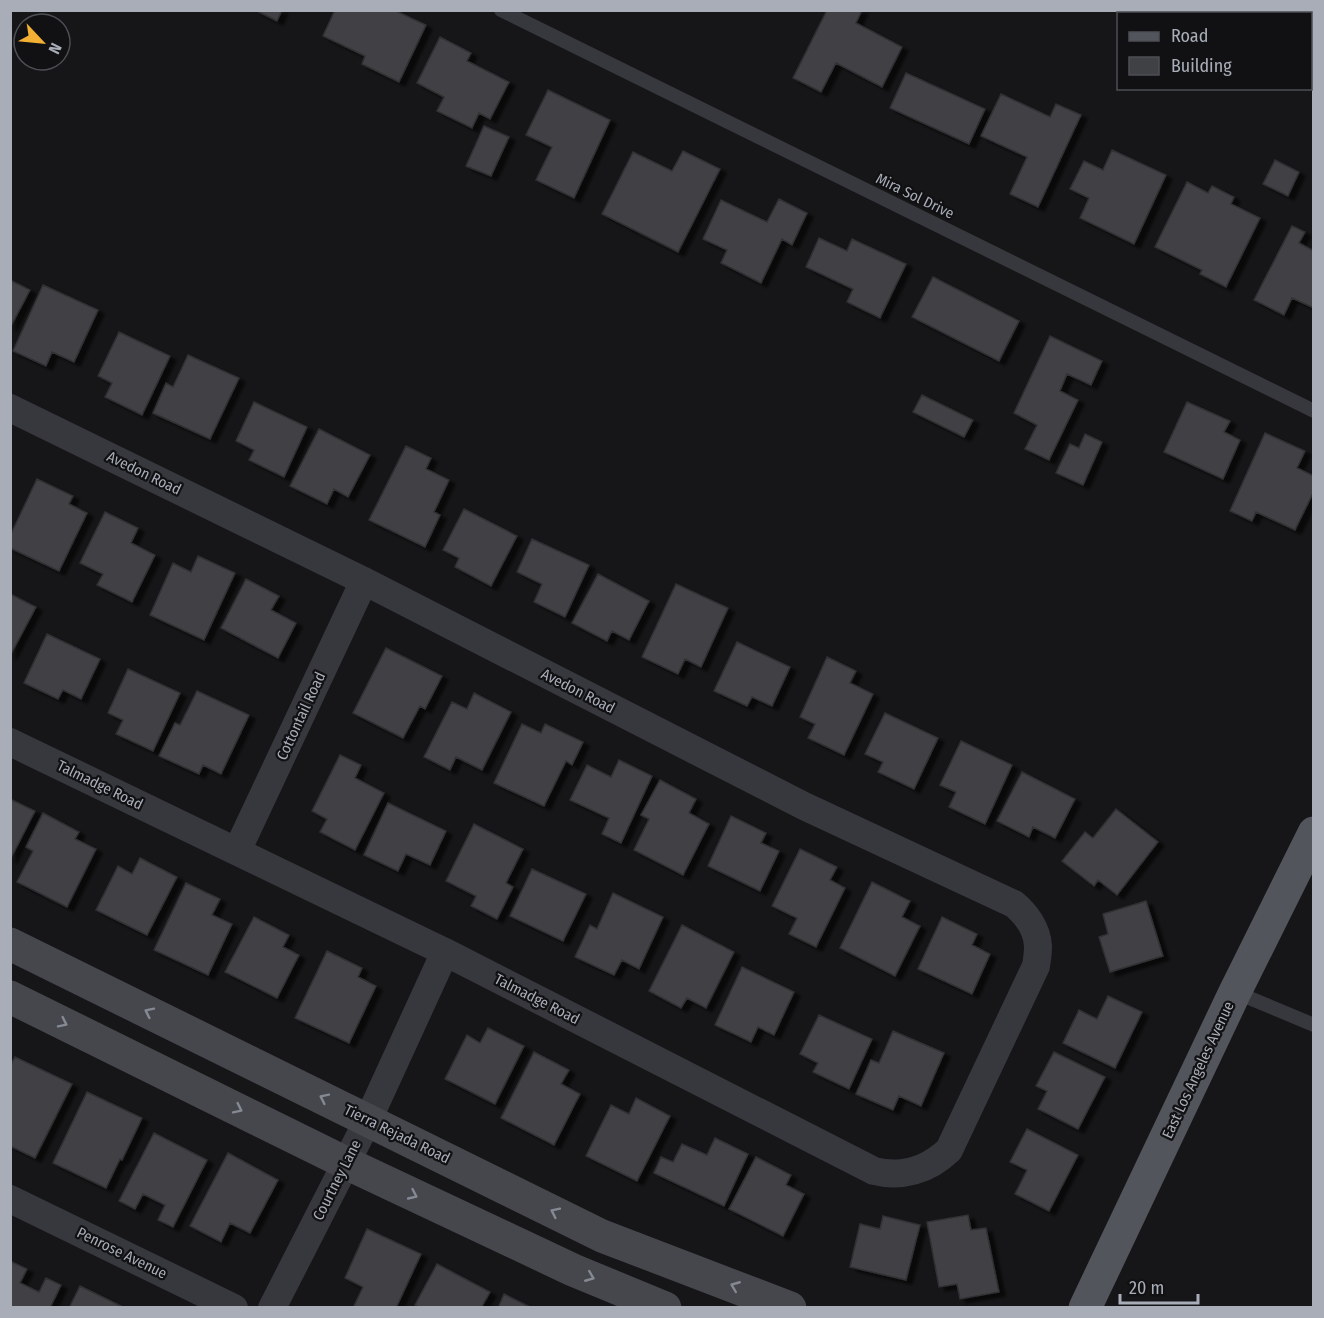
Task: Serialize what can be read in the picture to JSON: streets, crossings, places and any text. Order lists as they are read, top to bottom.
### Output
{
  "streets": {
    "main road": ["East Los Angeles Avenue", "Tierra Rejada Road"],
    "street": [
      "Avedon Road",
      "Cottontail Road",
      "Talmadge Road",
      "Courtney Lane",
      "Penrose Avenue"
    ],
    "lane": ["Mira Sol Drive"]
  },
  "crossings": [
    ["Avedon Road", "Cottontail Road"],
    ["Avedon Road", "Talmadge Road"],
    ["Cottontail Road", "Talmadge Road"],
    ["Talmadge Road", "Courtney Lane"],
    ["Tierra Rejada Road", "Courtney Lane"]
  ],
  "legend": ["Road", "Building"],
  "scale_bar": "20 m",
  "north": "bottom right"
}
